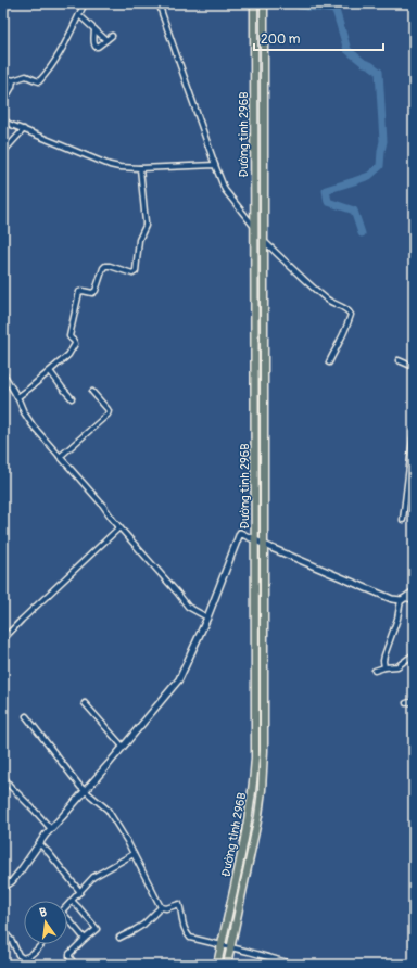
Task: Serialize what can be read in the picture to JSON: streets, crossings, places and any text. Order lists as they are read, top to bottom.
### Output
{
  "streets": {
    "main road": ["Đường tỉnh 296B"]
  },
  "scale_bar": "200 m",
  "north": "top"
}
